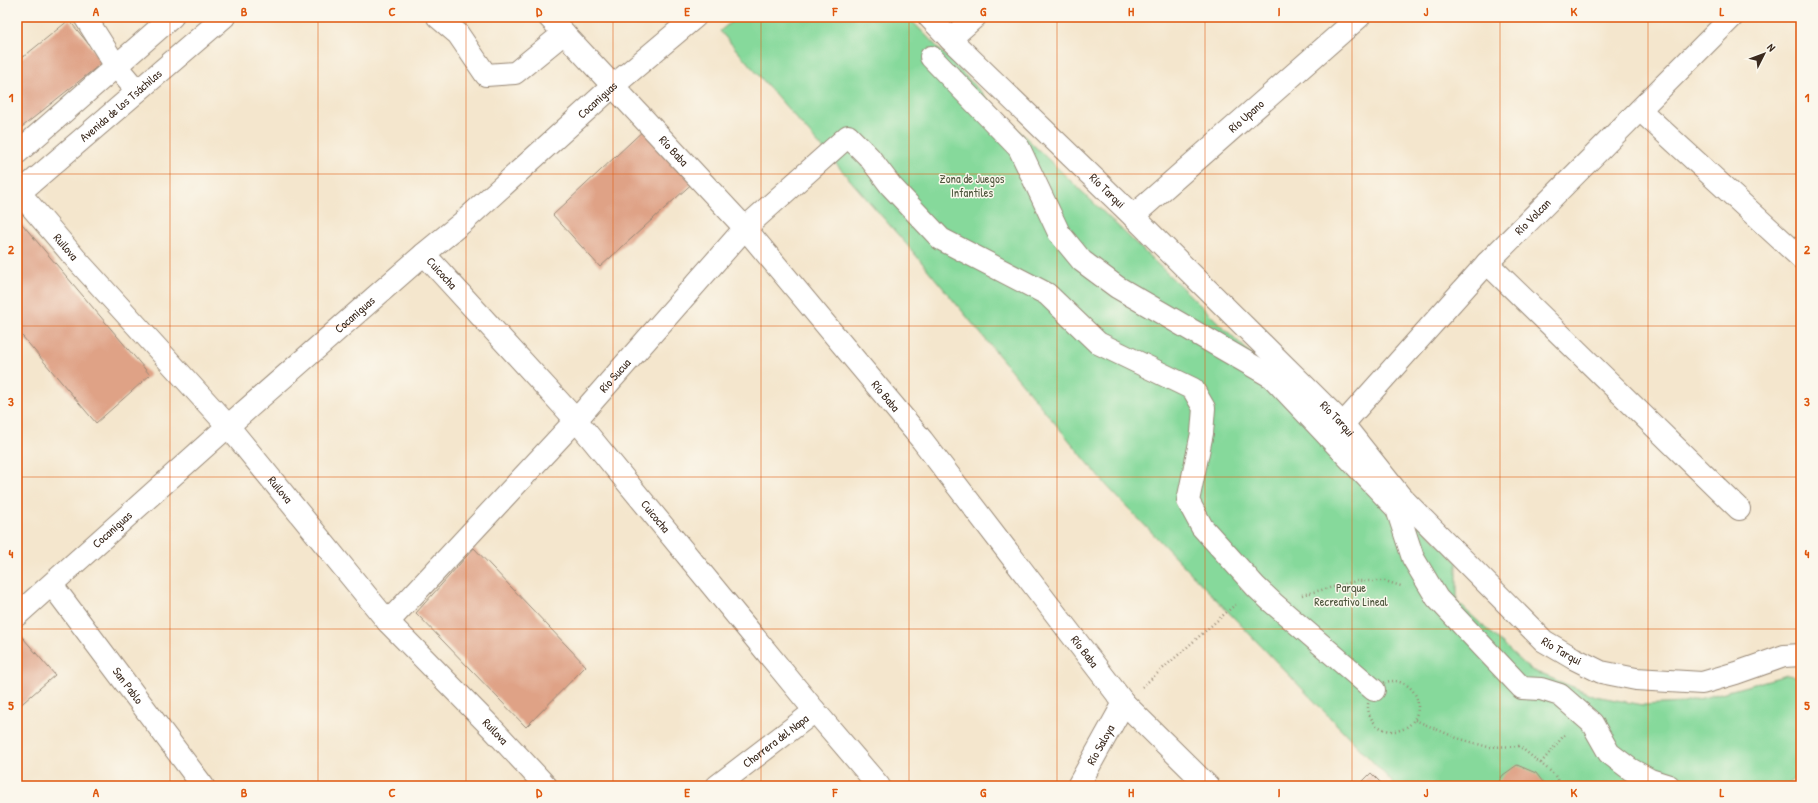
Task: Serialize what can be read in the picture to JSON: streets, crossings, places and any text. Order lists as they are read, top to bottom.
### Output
{
  "streets": {
    "street": [
      "Cocaniguas",
      "Avenida de los Tsáchilas",
      "Río Upano",
      "Río Baba",
      "Río Tarqui",
      "Río Volcan",
      "Ruilova",
      "Cuicocha",
      "Río Sucua",
      "San Pablo",
      "Chorrera del Napa",
      "Río Saloya"
    ]
  },
  "crossings": [
    ["Cocaniguas", "Río Baba"],
    ["Cocaniguas", "Ruilova"],
    ["Cocaniguas", "Cuicocha"],
    ["Cocaniguas", "San Pablo"],
    ["Avenida de los Tsáchilas", "Ruilova"],
    ["Río Upano", "Río Tarqui"],
    ["Río Baba", "Río Sucua"],
    ["Río Baba", "Río Saloya"],
    ["Río Tarqui", "Río Volcan"],
    ["Ruilova", "Río Sucua"],
    ["Cuicocha", "Río Sucua"],
    ["Cuicocha", "Chorrera del Napa"]
  ],
  "parks": ["Zona de Juegos Infantiles", "Parque Recreativo Lineal"],
  "north": "top right",
  "grid": {
    "columns": [
      "A",
      "B",
      "C",
      "D",
      "E",
      "F",
      "G",
      "H",
      "I",
      "J",
      "K",
      "L"
    ],
    "rows": [
      "1",
      "2",
      "3",
      "4",
      "5"
    ]
  }
}
